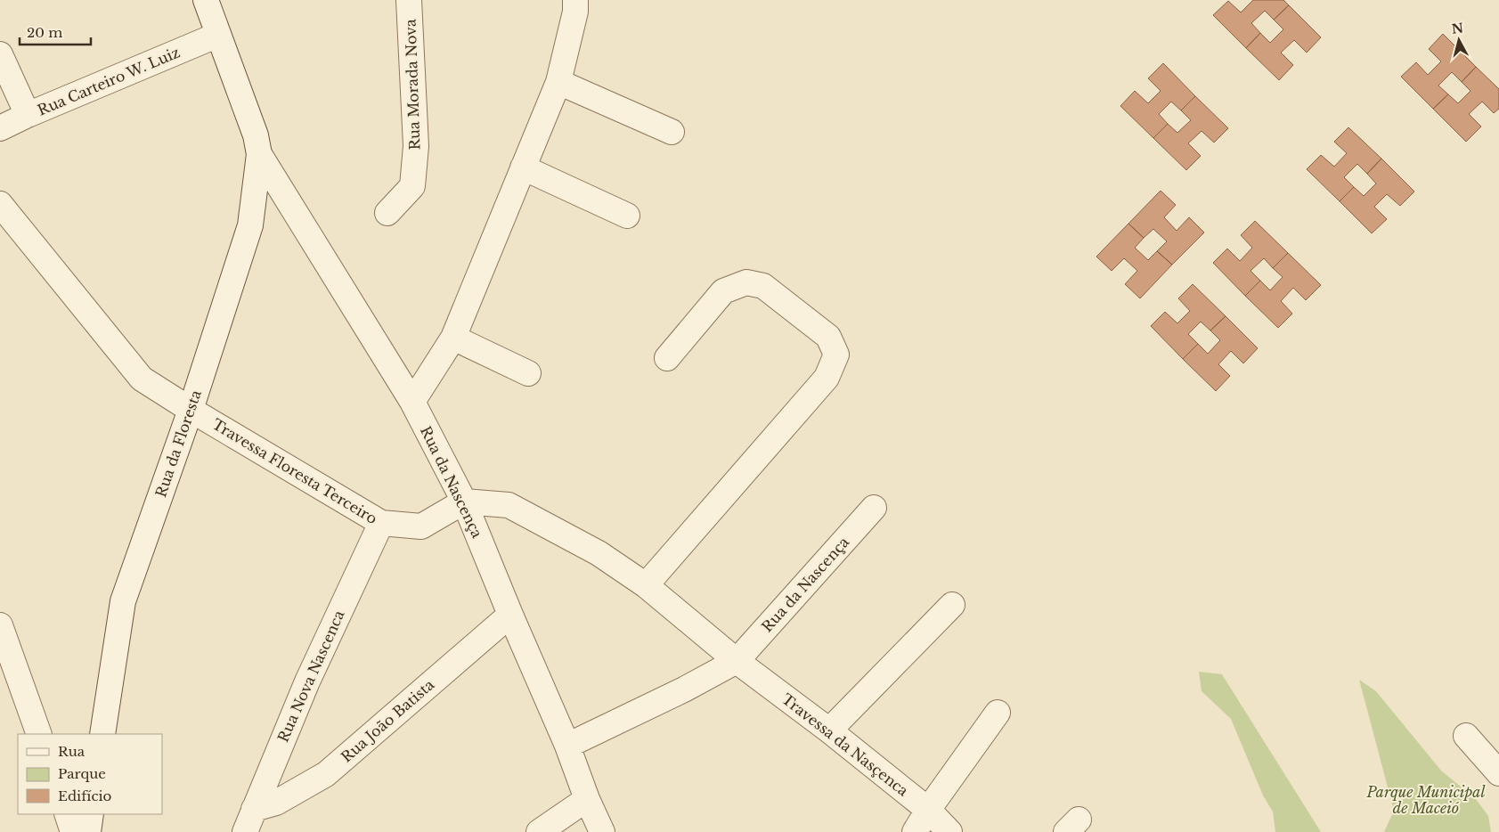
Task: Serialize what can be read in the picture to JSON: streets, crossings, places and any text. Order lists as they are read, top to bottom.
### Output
{
  "streets": {
    "street": [
      "Rua Carteiro W. Luiz",
      "Rua Morada Nova",
      "Rua da Floresta",
      "Travessa Floresta Terceiro",
      "Rua da Nascença",
      "Rua Nova Nascenca",
      "Rua João Batista",
      "Travessa da Nasçenca"
    ]
  },
  "crossings": [
    ["Rua da Floresta", "Travessa Floresta Terceiro"],
    ["Rua da Floresta", "Rua da Nascença"],
    ["Travessa Floresta Terceiro", "Rua da Nascença"],
    ["Travessa Floresta Terceiro", "Rua Nova Nascenca"],
    ["Travessa Floresta Terceiro", "Travessa da Nasçenca"],
    ["Rua da Nascença", "Rua João Batista"],
    ["Rua da Nascença", "Travessa da Nasçenca"],
    ["Rua Nova Nascenca", "Rua João Batista"]
  ],
  "parks": ["Parque Municipal de Maceió"],
  "legend": ["Rua", "Parque", "Edifício"],
  "scale_bar": "20 m",
  "north": "top"
}
